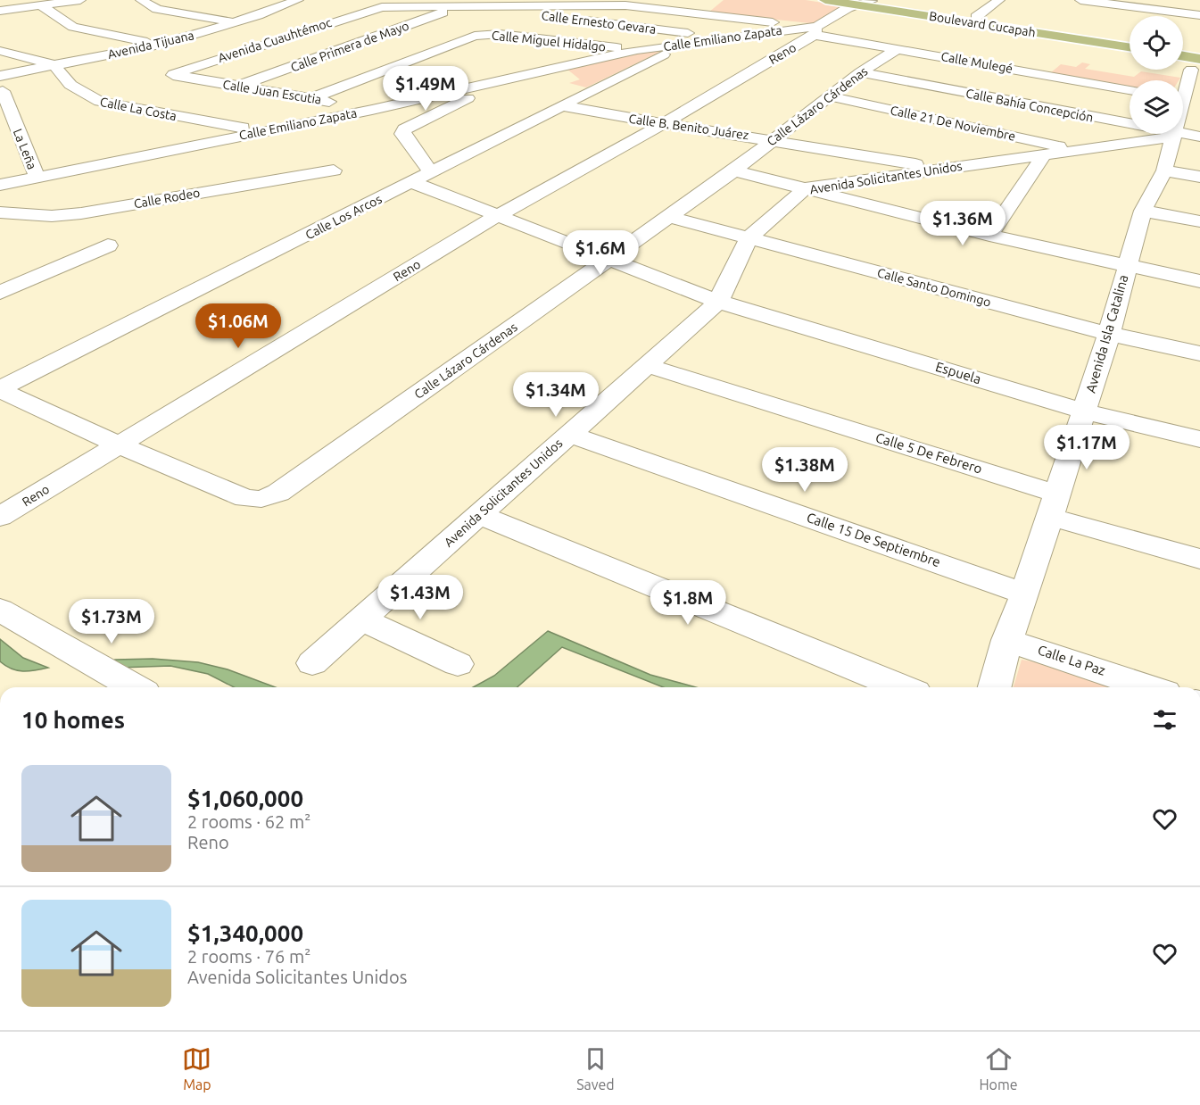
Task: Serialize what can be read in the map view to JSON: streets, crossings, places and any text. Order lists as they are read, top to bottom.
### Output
{
  "streets": {
    "main road": ["Boulevard Cucapah"],
    "street": [
      "Calle Ernesto Gevara",
      "Calle Emiliano Zapata",
      "Avenida Cuauhtémoc",
      "Calle Miguel Hidalgo",
      "Avenida Tijuana",
      "Calle Primera de Mayo",
      "Reno",
      "Calle Mulegé",
      "Calle Juan Escutia",
      "Calle Bahía Concepción",
      "Calle Lázaro Cárdenas",
      "Calle La Costa",
      "Calle 21 De Noviembre",
      "Calle B. Benito Juárez",
      "La Leña",
      "Avenida Solicitantes Unidos",
      "Calle Rodeo",
      "Calle Los Arcos",
      "Calle Santo Domingo",
      "Avenida Isla Catalina",
      "Espuela",
      "Calle 5 De Febrero",
      "Calle 15 De Septiembre",
      "Calle La Paz"
    ]
  },
  "crossings": [
    ["Calle Ernesto Gevara", "Calle Emiliano Zapata"],
    ["Calle Ernesto Gevara", "Avenida Cuauhtémoc"],
    ["Calle Ernesto Gevara", "Calle Primera de Mayo"],
    ["Boulevard Cucapah", "Reno"],
    ["Calle Emiliano Zapata", "Calle Miguel Hidalgo"],
    ["Calle Emiliano Zapata", "Reno"],
    ["Calle Emiliano Zapata", "Calle Mulegé"],
    ["Calle Emiliano Zapata", "Calle Juan Escutia"],
    ["Calle Emiliano Zapata", "Calle La Costa"],
    ["Calle Emiliano Zapata", "La Leña"],
    ["Calle Emiliano Zapata", "Calle Los Arcos"],
    ["Avenida Cuauhtémoc", "Calle Primera de Mayo"],
    ["Avenida Cuauhtémoc", "Calle Juan Escutia"],
    ["Calle Miguel Hidalgo", "Calle Juan Escutia"],
    ["Avenida Tijuana", "Calle La Costa"],
    ["Avenida Tijuana", "La Leña"],
    ["Calle Primera de Mayo", "Calle Juan Escutia"],
    ["Reno", "Calle Mulegé"],
    ["Reno", "Calle Lázaro Cárdenas"],
    ["Reno", "Calle B. Benito Juárez"],
    ["Reno", "Espuela"],
    ["Calle Mulegé", "Calle Lázaro Cárdenas"],
    ["Calle Bahía Concepción", "Calle Lázaro Cárdenas"],
    ["Calle Bahía Concepción", "Avenida Solicitantes Unidos"],
    ["Calle Bahía Concepción", "Avenida Isla Catalina"],
    ["Calle Lázaro Cárdenas", "Calle 21 De Noviembre"],
    ["Calle Lázaro Cárdenas", "Calle B. Benito Juárez"],
    ["Calle Lázaro Cárdenas", "Calle Los Arcos"],
    ["Calle Lázaro Cárdenas", "Calle Santo Domingo"],
    ["Calle Lázaro Cárdenas", "Espuela"],
    ["Calle 21 De Noviembre", "Avenida Solicitantes Unidos"],
    ["Calle B. Benito Juárez", "Avenida Solicitantes Unidos"],
    ["Calle B. Benito Juárez", "Calle Los Arcos"],
    ["Avenida Solicitantes Unidos", "Calle Santo Domingo"],
    ["Avenida Solicitantes Unidos", "Avenida Isla Catalina"],
    ["Avenida Solicitantes Unidos", "Espuela"],
    ["Avenida Solicitantes Unidos", "Calle 5 De Febrero"],
    ["Avenida Solicitantes Unidos", "Calle 15 De Septiembre"],
    ["Calle Los Arcos", "Espuela"],
    ["Calle Santo Domingo", "Avenida Isla Catalina"],
    ["Avenida Isla Catalina", "Espuela"],
    ["Avenida Isla Catalina", "Calle 5 De Febrero"],
    ["Avenida Isla Catalina", "Calle 15 De Septiembre"],
    ["Avenida Isla Catalina", "Calle La Paz"]
  ],
  "page": {
    "price": [
      "$1.49M",
      "$1.36M",
      "$1.6M",
      "$1.06M",
      "$1.34M",
      "$1.17M",
      "$1.38M",
      "$1.43M",
      "$1.8M",
      "$1.73M"
    ],
    "heading": "10 homes",
    "list": [
      {
        "name": "$1,060,000",
        "note": "2 rooms · 62 m² · Reno"
      },
      {
        "name": "$1,340,000",
        "note": "2 rooms · 76 m² · Avenida Solicitantes Unidos"
      }
    ],
    "tabs": ["Map", "Saved", "Home"]
  }
}
